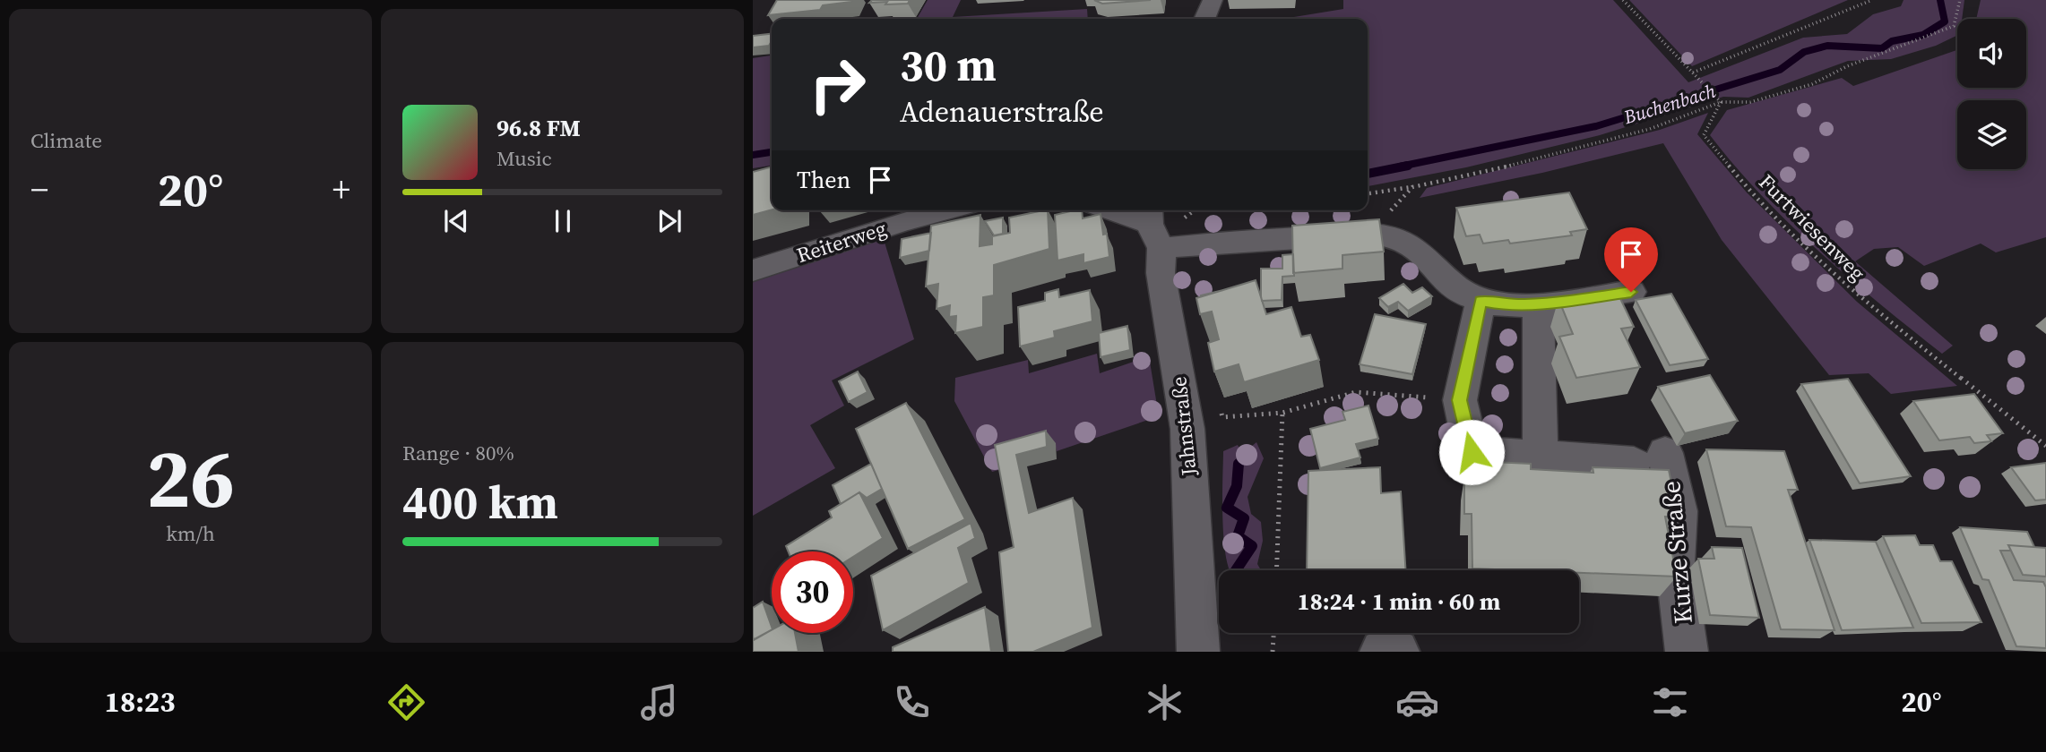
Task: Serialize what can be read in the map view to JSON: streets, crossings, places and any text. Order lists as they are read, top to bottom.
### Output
{
  "streets": {
    "street": ["Reiterweg", "Jahnstraße", "Kurze Straße"],
    "path": ["Furtwiesenweg"]
  },
  "water": ["Buchenbach"],
  "page": {
    "tile": [
      "Climate",
      ["26", "km/h"],
      ["Range · 80%", "400 km"]
    ],
    "turn": ["30 m", "Adenauerstraße"],
    "song": ["96.8 FM", "Music"],
    "then": "Then",
    "heat": ["−", "20°", "+"],
    "limit": "30",
    "trip": "18:24 · 1 min · 60 m",
    "tabs": ["18:23", "20°"]
  }
}
